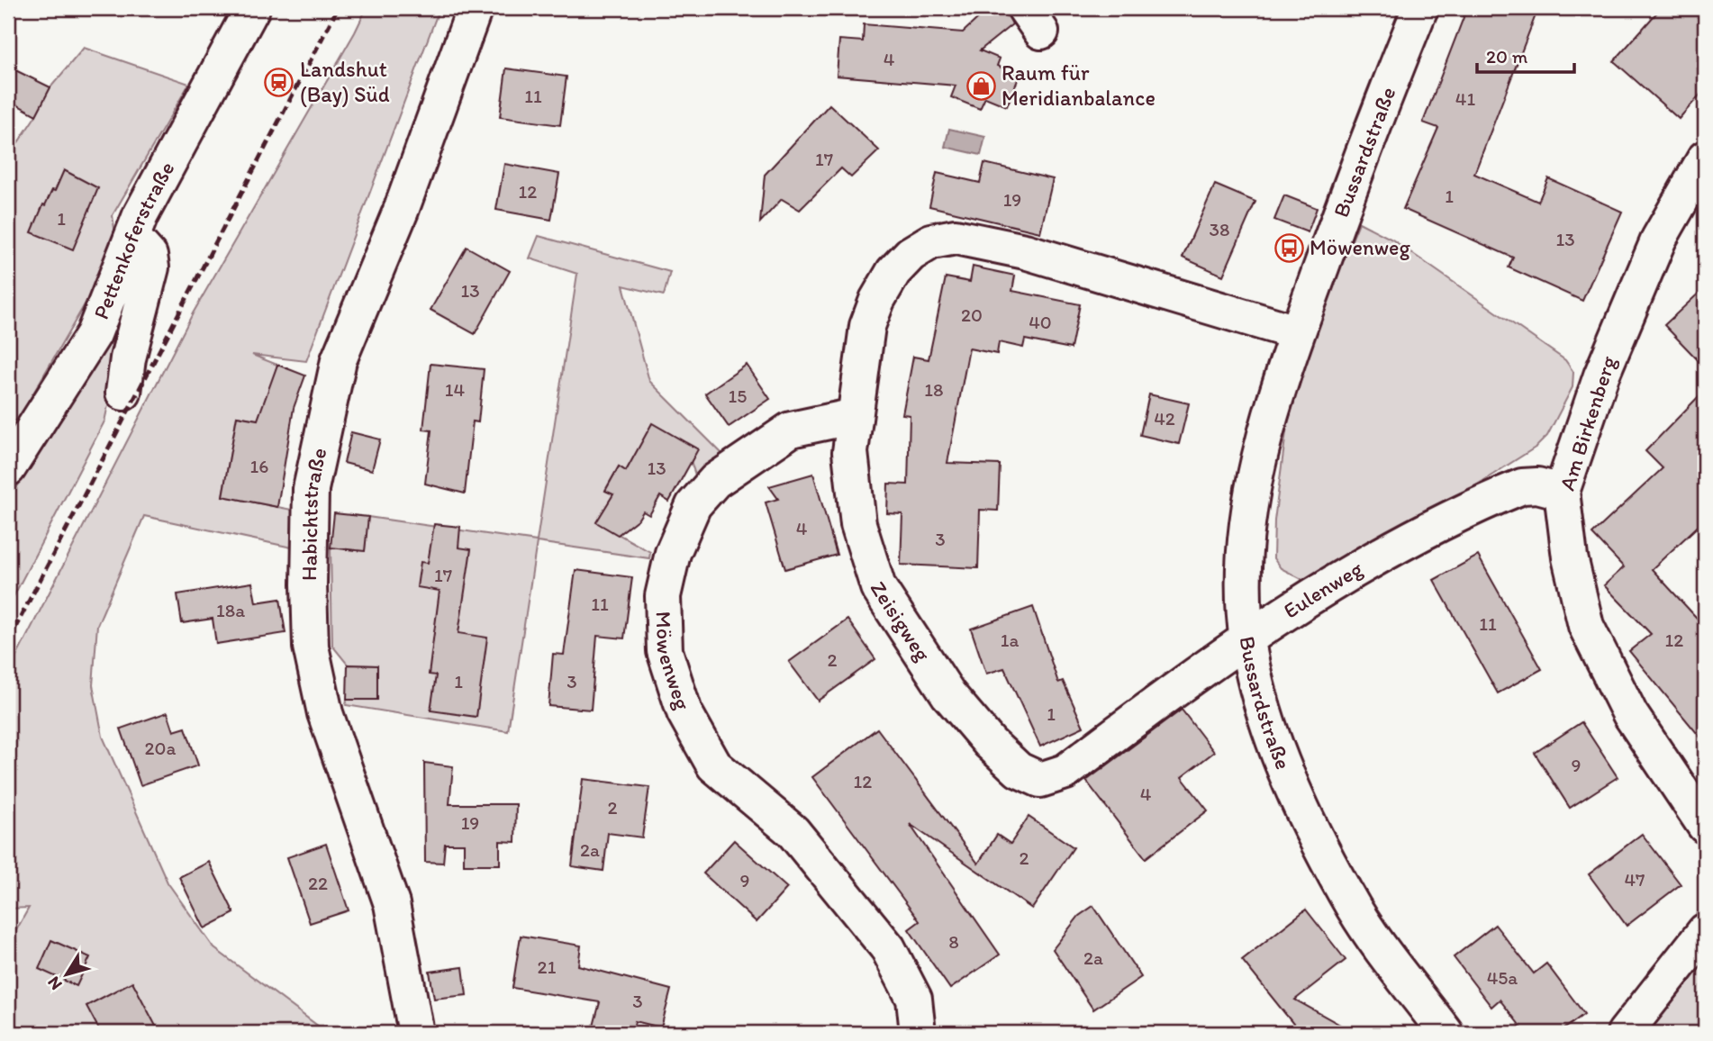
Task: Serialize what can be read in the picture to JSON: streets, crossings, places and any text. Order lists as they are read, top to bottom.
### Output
{
  "streets": {
    "street": [
      "Bussardstraße",
      "Pettenkoferstraße",
      "Am Birkenberg",
      "Habichtstraße",
      "Eulenweg",
      "Zeisigweg",
      "Möwenweg"
    ]
  },
  "crossings": [
    ["Bussardstraße", "Eulenweg"],
    ["Am Birkenberg", "Eulenweg"],
    ["Eulenweg", "Zeisigweg"],
    ["Zeisigweg", "Möwenweg"]
  ],
  "places": {
    "station": ["Landshut (Bay) Süd"],
    "shop": ["Raum für Meridianbalance"],
    "bus stop": ["Möwenweg"]
  },
  "house_numbers": [
    "4",
    "11",
    "41",
    "17",
    "12",
    "1",
    "19",
    "1",
    "38",
    "13",
    "13",
    "20",
    "40",
    "14",
    "18",
    "15",
    "42",
    "16",
    "13",
    "4",
    "3",
    "17",
    "11",
    "18a",
    "11",
    "1a",
    "12",
    "2",
    "1",
    "3",
    "1",
    "20a",
    "9",
    "12",
    "4",
    "2",
    "19",
    "2a",
    "2",
    "47",
    "9",
    "22",
    "8",
    "2a",
    "21",
    "45a",
    "3"
  ],
  "scale_bar": "20 m",
  "north": "bottom left"
}
